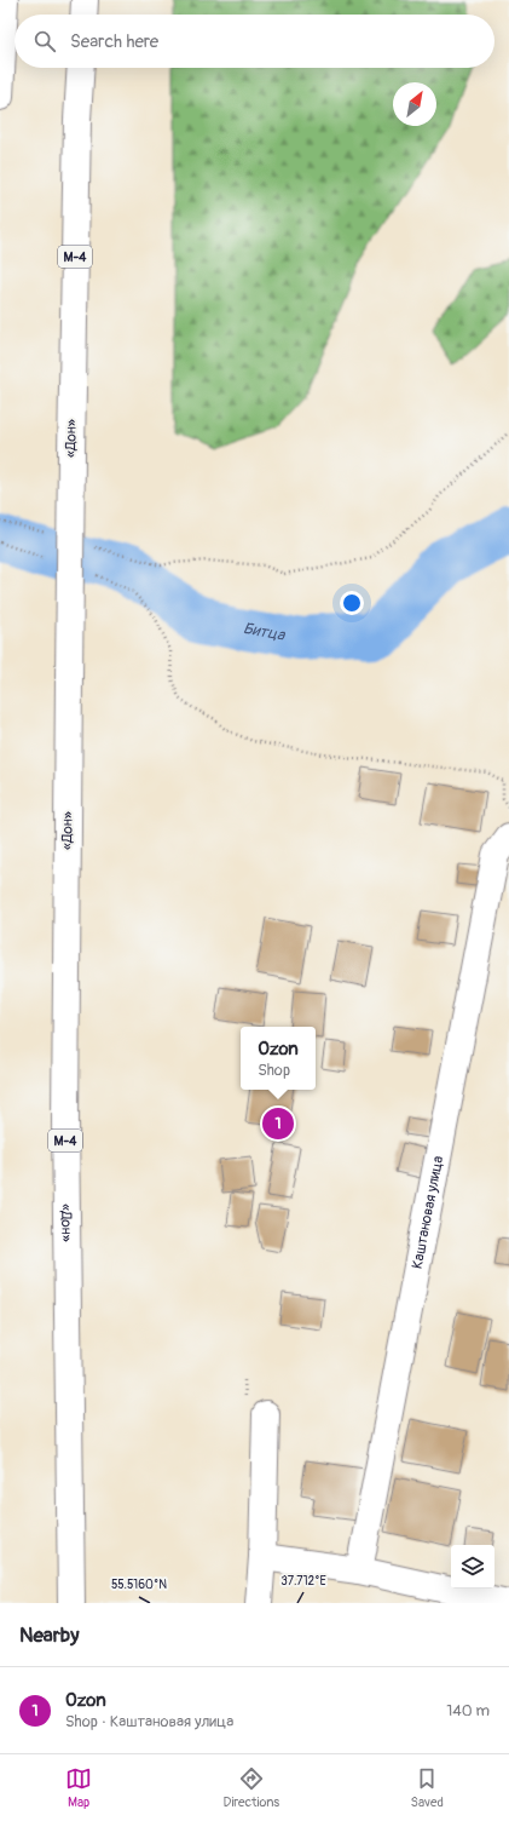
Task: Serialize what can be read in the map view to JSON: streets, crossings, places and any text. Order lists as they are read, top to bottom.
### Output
{
  "streets": {
    "main road": ["М-4", "«Дон»", "Каштановая улица"]
  },
  "water": ["Битца"],
  "north": "top right",
  "page": {
    "search": "Search here",
    "popup": ["Ozon", "Shop"],
    "pins": "1",
    "heading": "Nearby",
    "list": [
      {
        "mark": "1",
        "name": "Ozon",
        "note": "Shop · Каштановая улица",
        "value": "140 m"
      }
    ],
    "nav": ["Map", "Directions", "Saved"]
  },
  "coordinates": ["37.712°E", "55.5160°N"]
}
